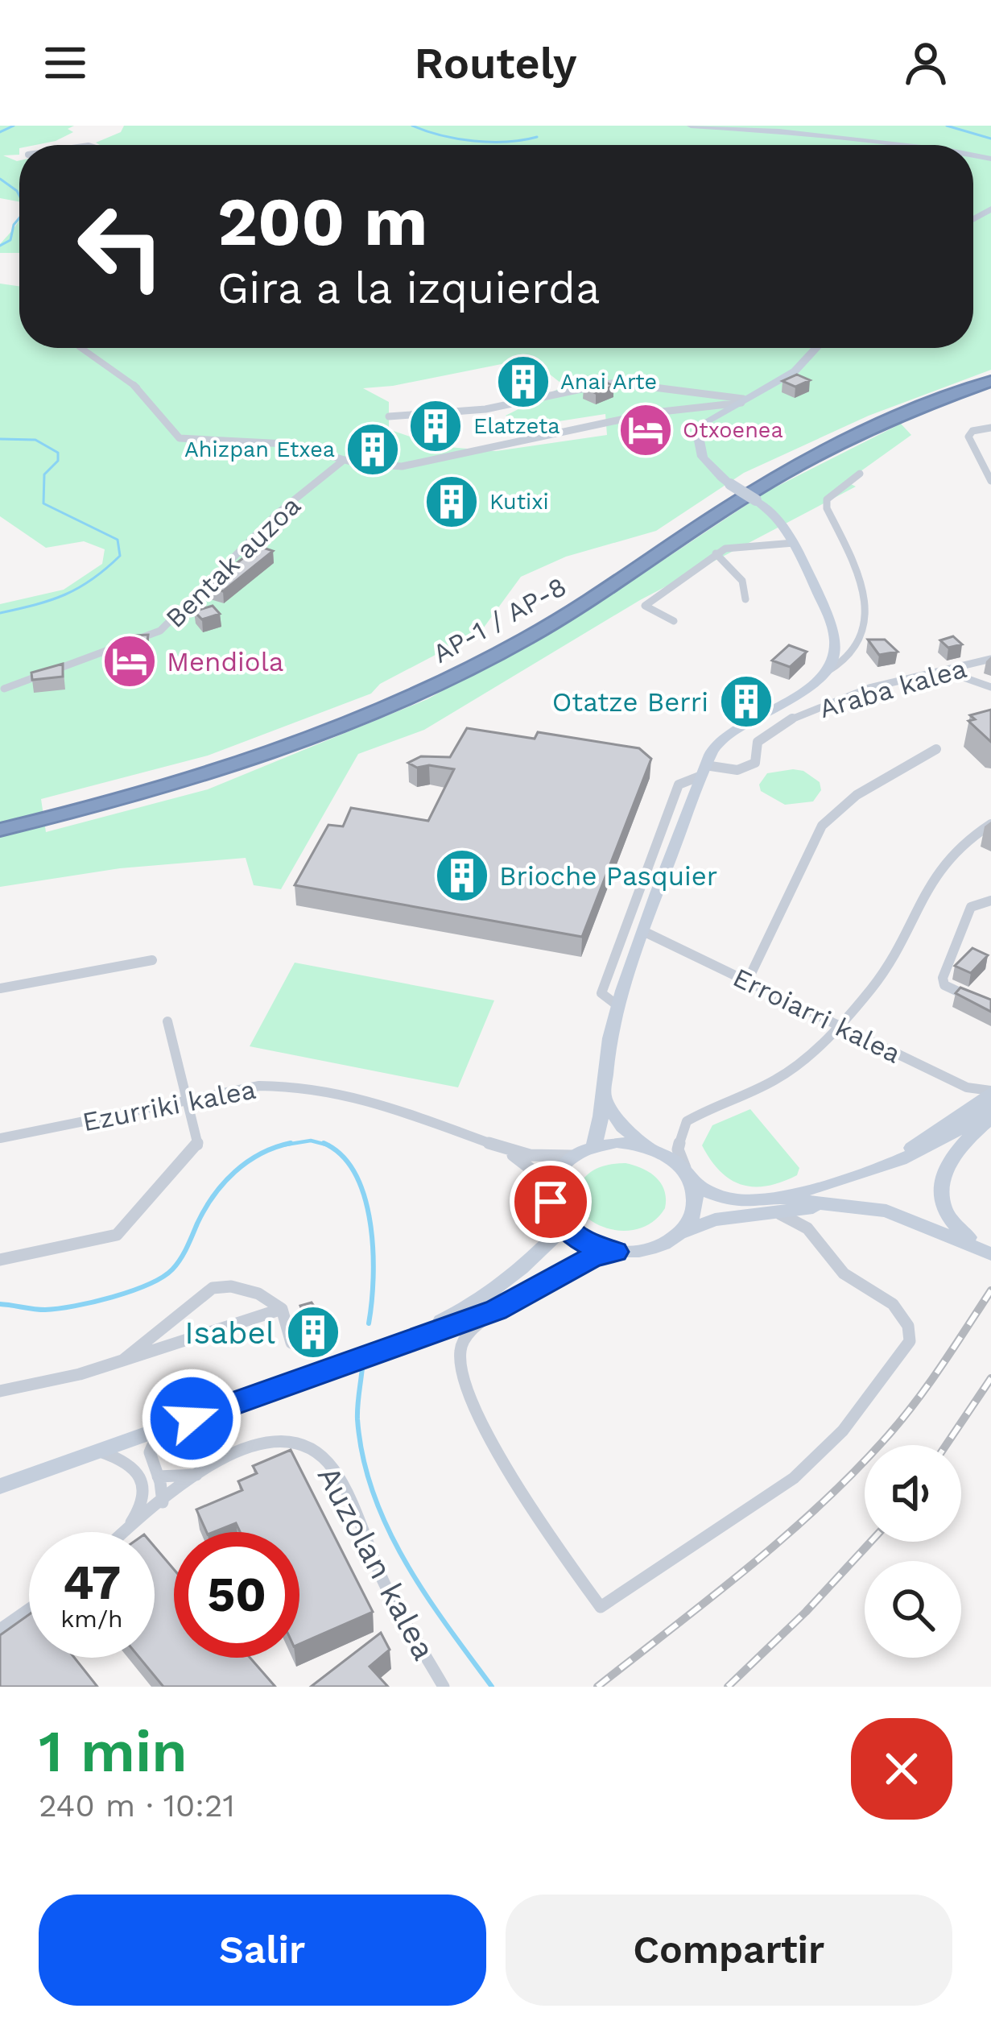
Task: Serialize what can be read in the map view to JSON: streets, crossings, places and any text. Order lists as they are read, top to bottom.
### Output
{
  "streets": {
    "highway": ["AP-1 / AP-8"],
    "street": [
      "Bentak auzoa",
      "Araba kalea",
      "Erroiarri kalea",
      "Ezurriki kalea",
      "Auzolan kalea"
    ]
  },
  "places": {
    "building": [
      "Anai Arte",
      "Elatzeta",
      "Ahizpan Etxea",
      "Kutixi",
      "Otatze Berri",
      "Brioche Pasquier",
      "Isabel"
    ],
    "hotel": ["Otxoenea", "Mendiola"]
  },
  "page": {
    "header": "Routely",
    "turn": ["200 m", "Gira a la izquierda"],
    "speed": "47 km/h",
    "limit": "50",
    "heading": ["1 min", "240 m · 10:21"],
    "buttons": ["Salir", "Compartir"]
  }
}
